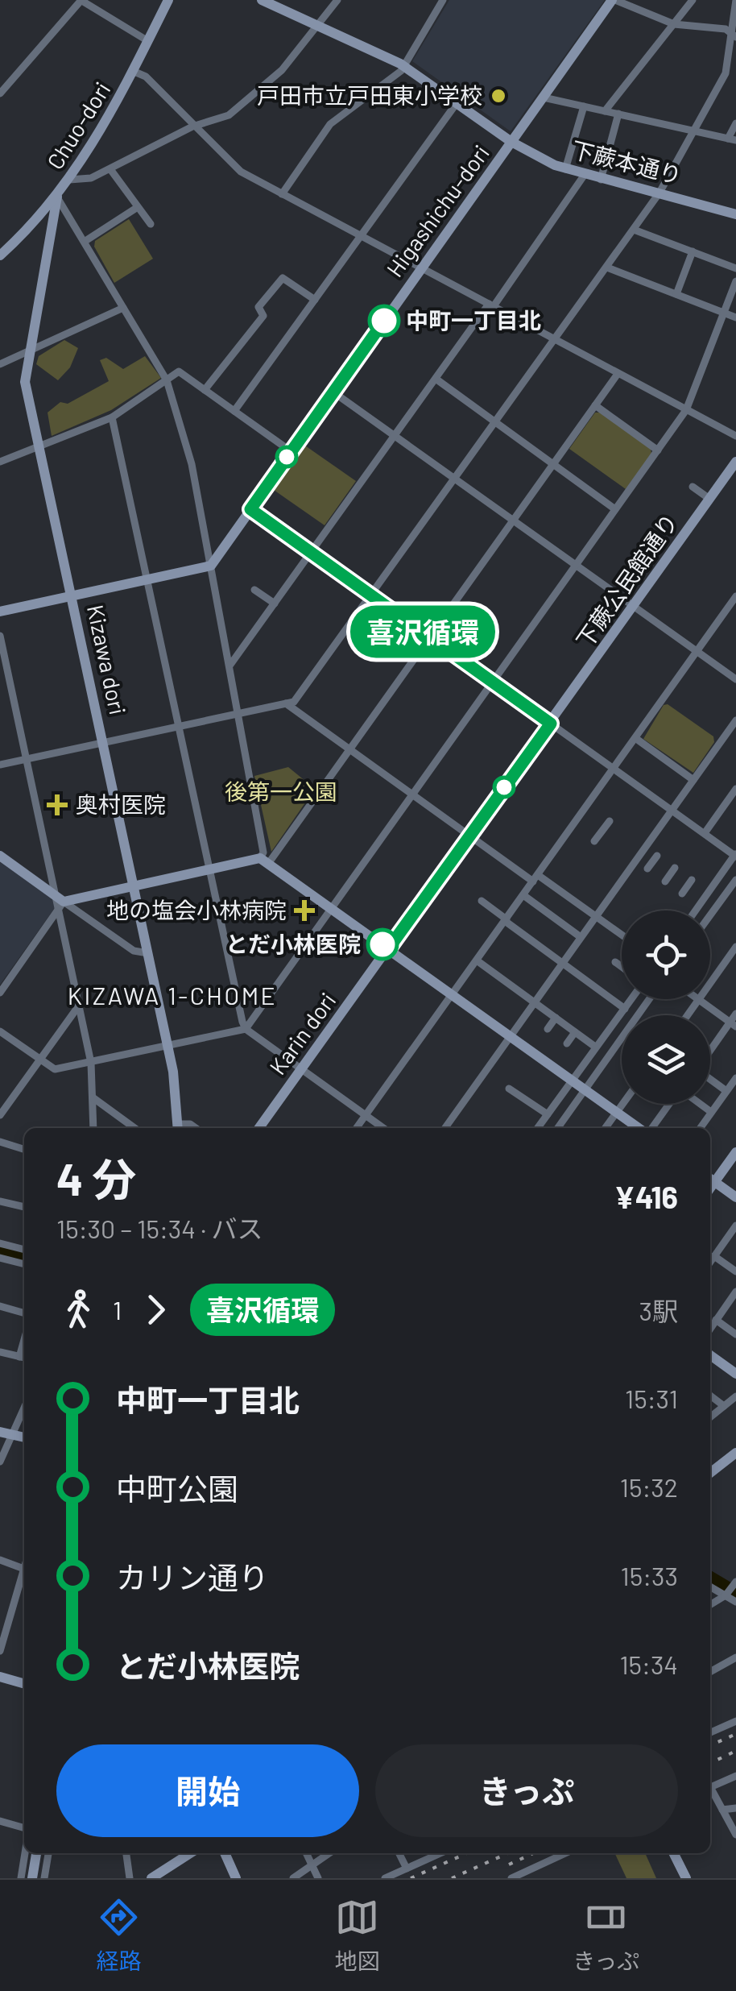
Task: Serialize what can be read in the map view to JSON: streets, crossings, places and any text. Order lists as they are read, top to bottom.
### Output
{
  "streets": {
    "street": [
      "Chuo-dori",
      "下蕨本通り",
      "Higashichu-dori",
      "下蕨公民館通り",
      "Kizawa dori",
      "Karin dori"
    ]
  },
  "crossings": [
    ["Chuo-dori", "Kizawa dori"],
    ["下蕨本通り", "Higashichu-dori"],
    ["下蕨公民館通り", "Karin dori"]
  ],
  "districts": ["KIZAWA 1-CHOME"],
  "parks": ["後第一公園"],
  "places": {
    "other": ["戸田市立戸田東小学校", "中町一丁目北", "とだ小林医院"],
    "health": ["奥村医院", "地の塩会小林病院"]
  },
  "lines": ["bus line 喜沢循環"],
  "page": {
    "on_map": "喜沢循環",
    "heading": ["4 分", "15:30 – 15:34 · バス", "¥416"],
    "legs": ["1", "喜沢循環", "3駅"],
    "list": [
      {
        "name": "中町一丁目北",
        "value": "15:31"
      },
      {
        "name": "中町公園",
        "value": "15:32"
      },
      {
        "name": "カリン通り",
        "value": "15:33"
      },
      {
        "name": "とだ小林医院",
        "value": "15:34"
      }
    ],
    "buttons": ["開始", "きっぷ"],
    "tabs": ["経路", "地図", "きっぷ"]
  }
}
